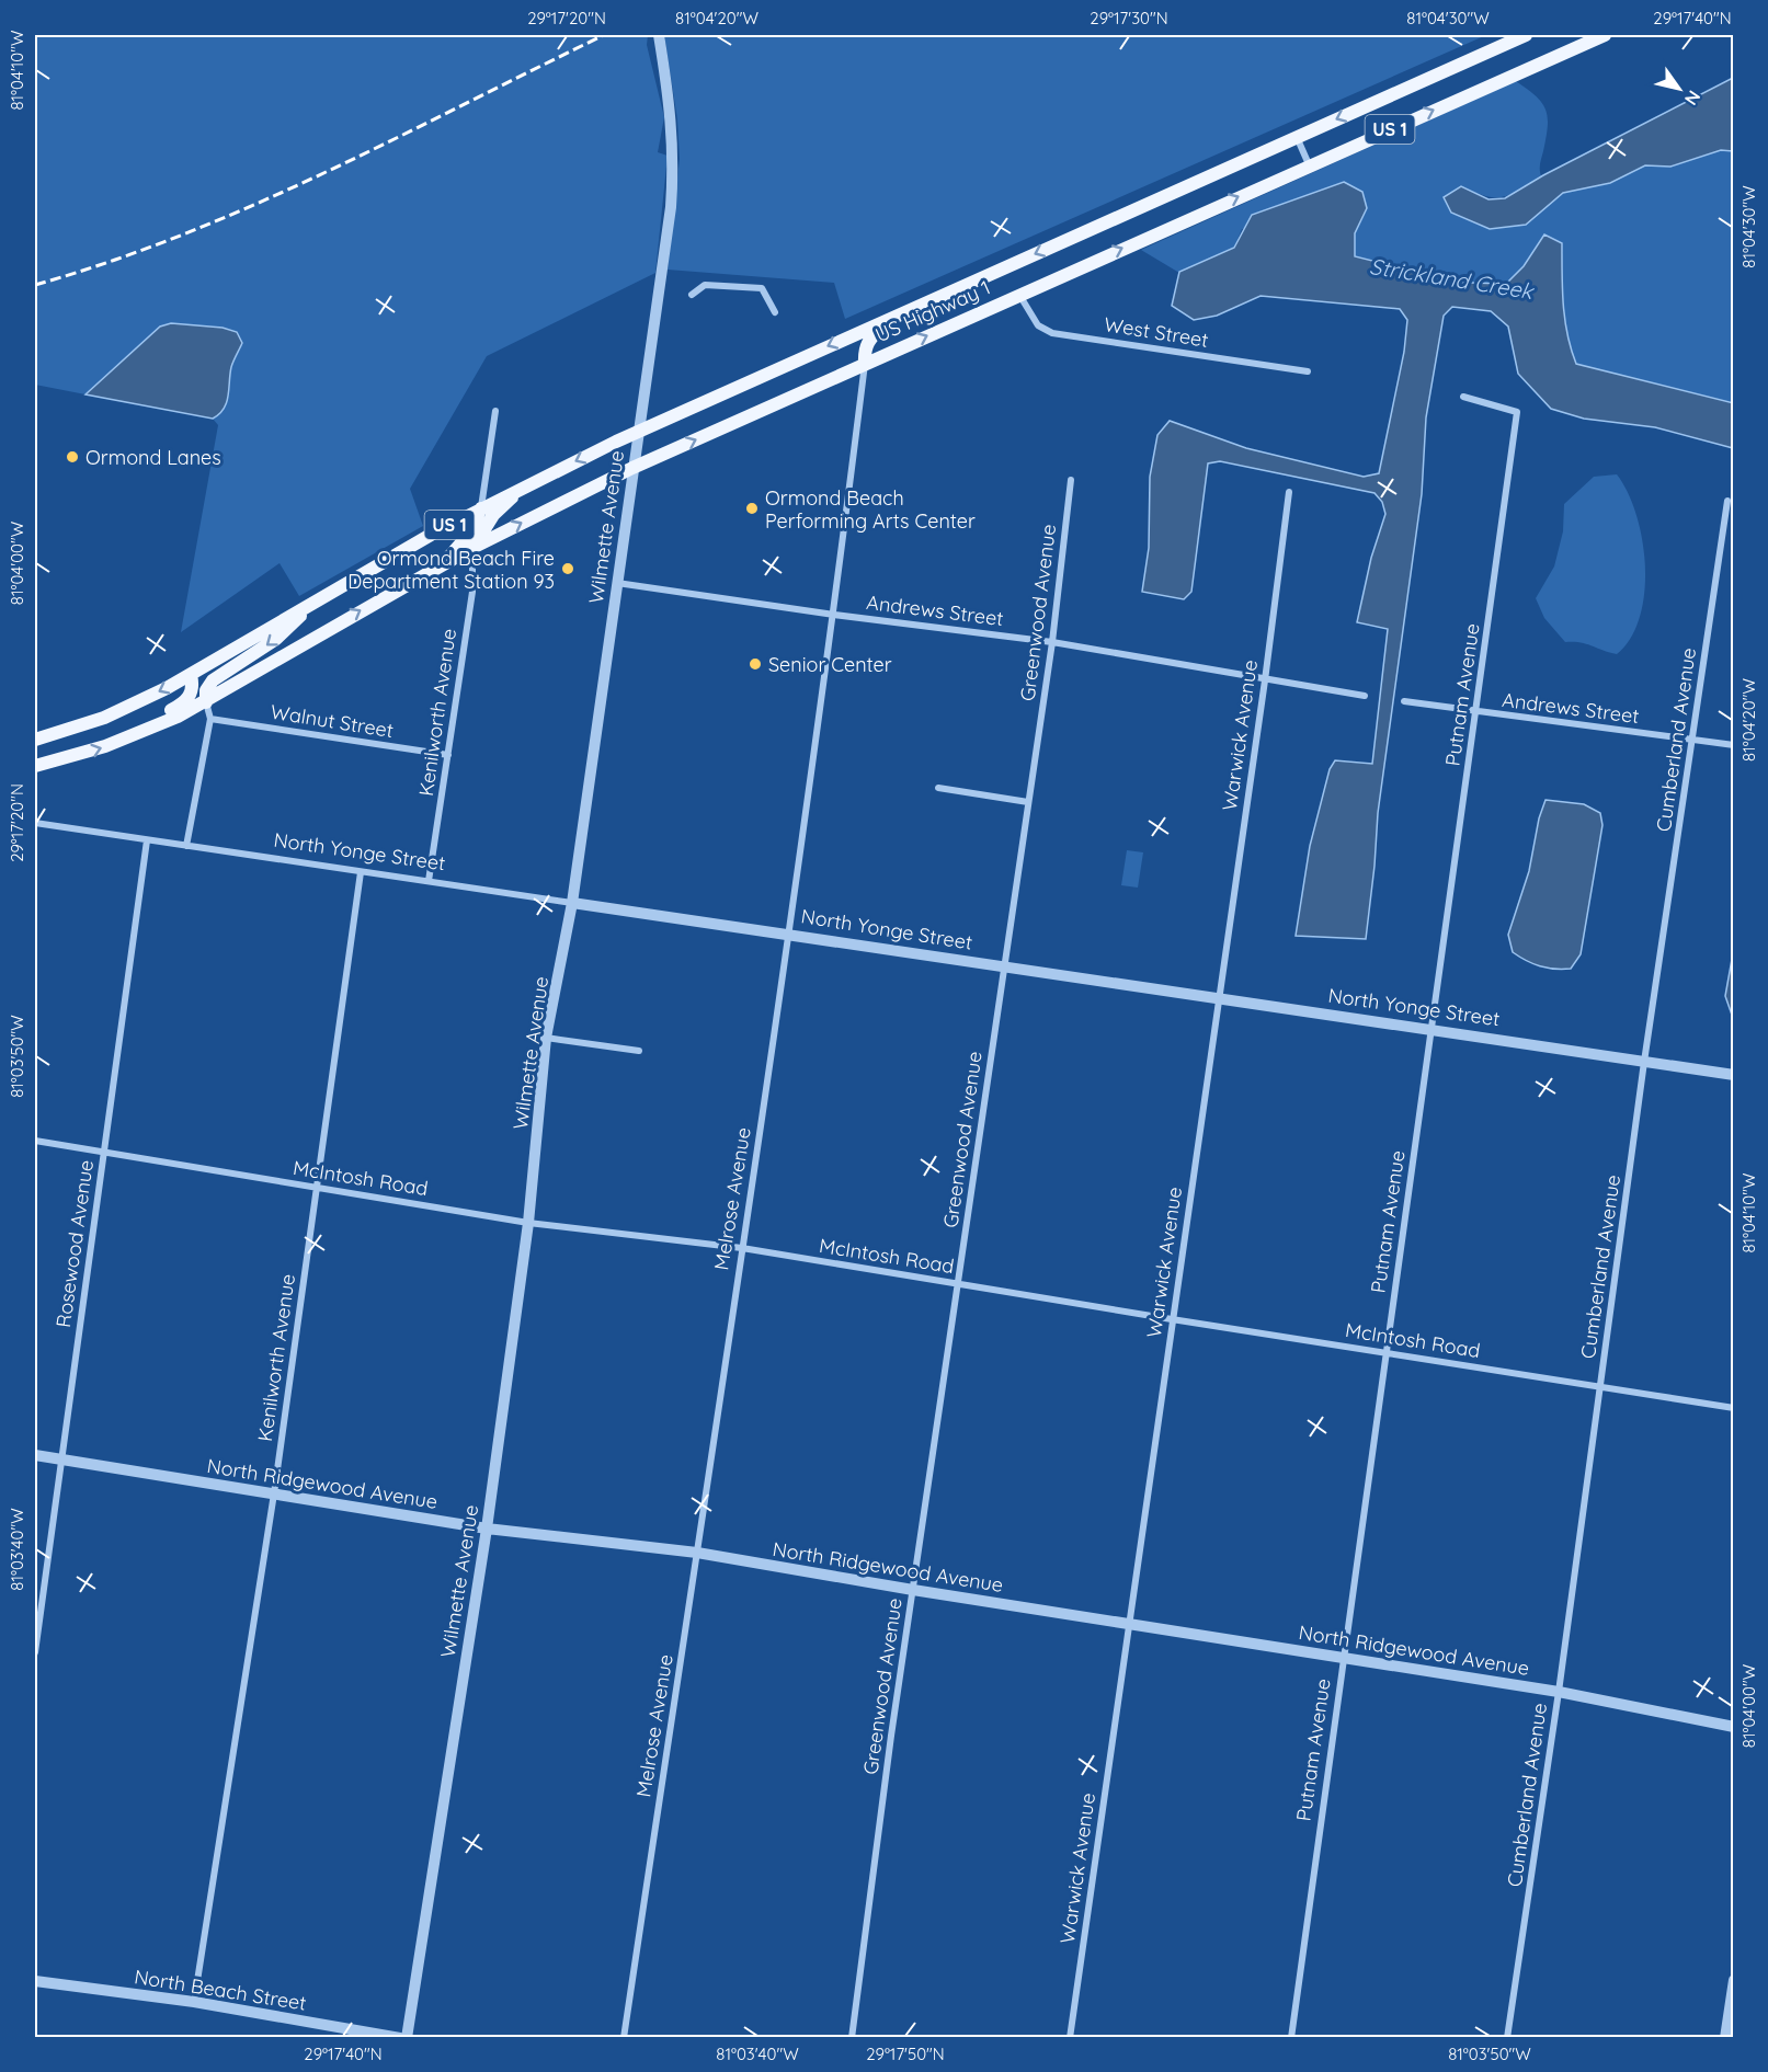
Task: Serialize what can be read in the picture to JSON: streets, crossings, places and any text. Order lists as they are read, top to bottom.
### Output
{
  "streets": {
    "main road": ["US 1", "US Highway 1"],
    "street": [
      "West Street",
      "Wilmette Avenue",
      "Andrews Street",
      "Greenwood Avenue",
      "Putnam Avenue",
      "Kenilworth Avenue",
      "Walnut Street",
      "Warwick Avenue",
      "Cumberland Avenue",
      "North Yonge Street",
      "McIntosh Road",
      "Melrose Avenue",
      "Rosewood Avenue",
      "North Ridgewood Avenue",
      "North Beach Street"
    ]
  },
  "crossings": [
    ["US 1", "US Highway 1"],
    ["US Highway 1", "West Street"],
    ["US Highway 1", "Wilmette Avenue"],
    ["US Highway 1", "Kenilworth Avenue"],
    ["US Highway 1", "Melrose Avenue"],
    ["Wilmette Avenue", "Andrews Street"],
    ["Wilmette Avenue", "North Yonge Street"],
    ["Wilmette Avenue", "McIntosh Road"],
    ["Wilmette Avenue", "North Ridgewood Avenue"],
    ["Andrews Street", "Greenwood Avenue"],
    ["Andrews Street", "Putnam Avenue"],
    ["Andrews Street", "Warwick Avenue"],
    ["Andrews Street", "Cumberland Avenue"],
    ["Andrews Street", "Melrose Avenue"],
    ["Greenwood Avenue", "North Yonge Street"],
    ["Greenwood Avenue", "McIntosh Road"],
    ["Greenwood Avenue", "North Ridgewood Avenue"],
    ["Putnam Avenue", "North Yonge Street"],
    ["Putnam Avenue", "McIntosh Road"],
    ["Putnam Avenue", "North Ridgewood Avenue"],
    ["Kenilworth Avenue", "Walnut Street"],
    ["Kenilworth Avenue", "North Yonge Street"],
    ["Kenilworth Avenue", "McIntosh Road"],
    ["Kenilworth Avenue", "North Ridgewood Avenue"],
    ["Kenilworth Avenue", "North Beach Street"],
    ["Warwick Avenue", "North Yonge Street"],
    ["Warwick Avenue", "McIntosh Road"],
    ["Warwick Avenue", "North Ridgewood Avenue"],
    ["Cumberland Avenue", "North Yonge Street"],
    ["Cumberland Avenue", "McIntosh Road"],
    ["Cumberland Avenue", "North Ridgewood Avenue"],
    ["North Yonge Street", "Melrose Avenue"],
    ["North Yonge Street", "Rosewood Avenue"],
    ["McIntosh Road", "Melrose Avenue"],
    ["McIntosh Road", "Rosewood Avenue"],
    ["Melrose Avenue", "North Ridgewood Avenue"],
    ["Rosewood Avenue", "North Ridgewood Avenue"]
  ],
  "water": ["Strickland Creek"],
  "places": [
    "Ormond Lanes",
    "Ormond Beach Performing Arts Center",
    "Ormond Beach Fire Department Station 93",
    "Senior Center"
  ],
  "north": "bottom right",
  "coordinates": [
    "29°17'20\"N",
    "81°04'20\"W",
    "29°17'30\"N",
    "81°04'30\"W",
    "29°17'40\"N",
    "81°04'10\"W",
    "81°04'00\"W",
    "81°03'50\"W",
    "81°03'40\"W",
    "29°17'50\"N"
  ]
}
